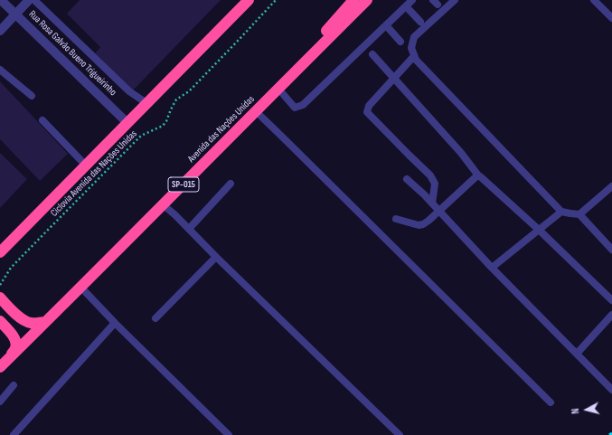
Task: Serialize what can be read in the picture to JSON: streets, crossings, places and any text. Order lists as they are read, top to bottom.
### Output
{
  "streets": {
    "highway": ["Avenida das Nações Unidas", "SP-015"],
    "street": ["Rua Rosa Galvão Bueno Trigueirinho"],
    "path": ["Ciclovia Avenida das Nações Unidas"]
  },
  "north": "left"
}
